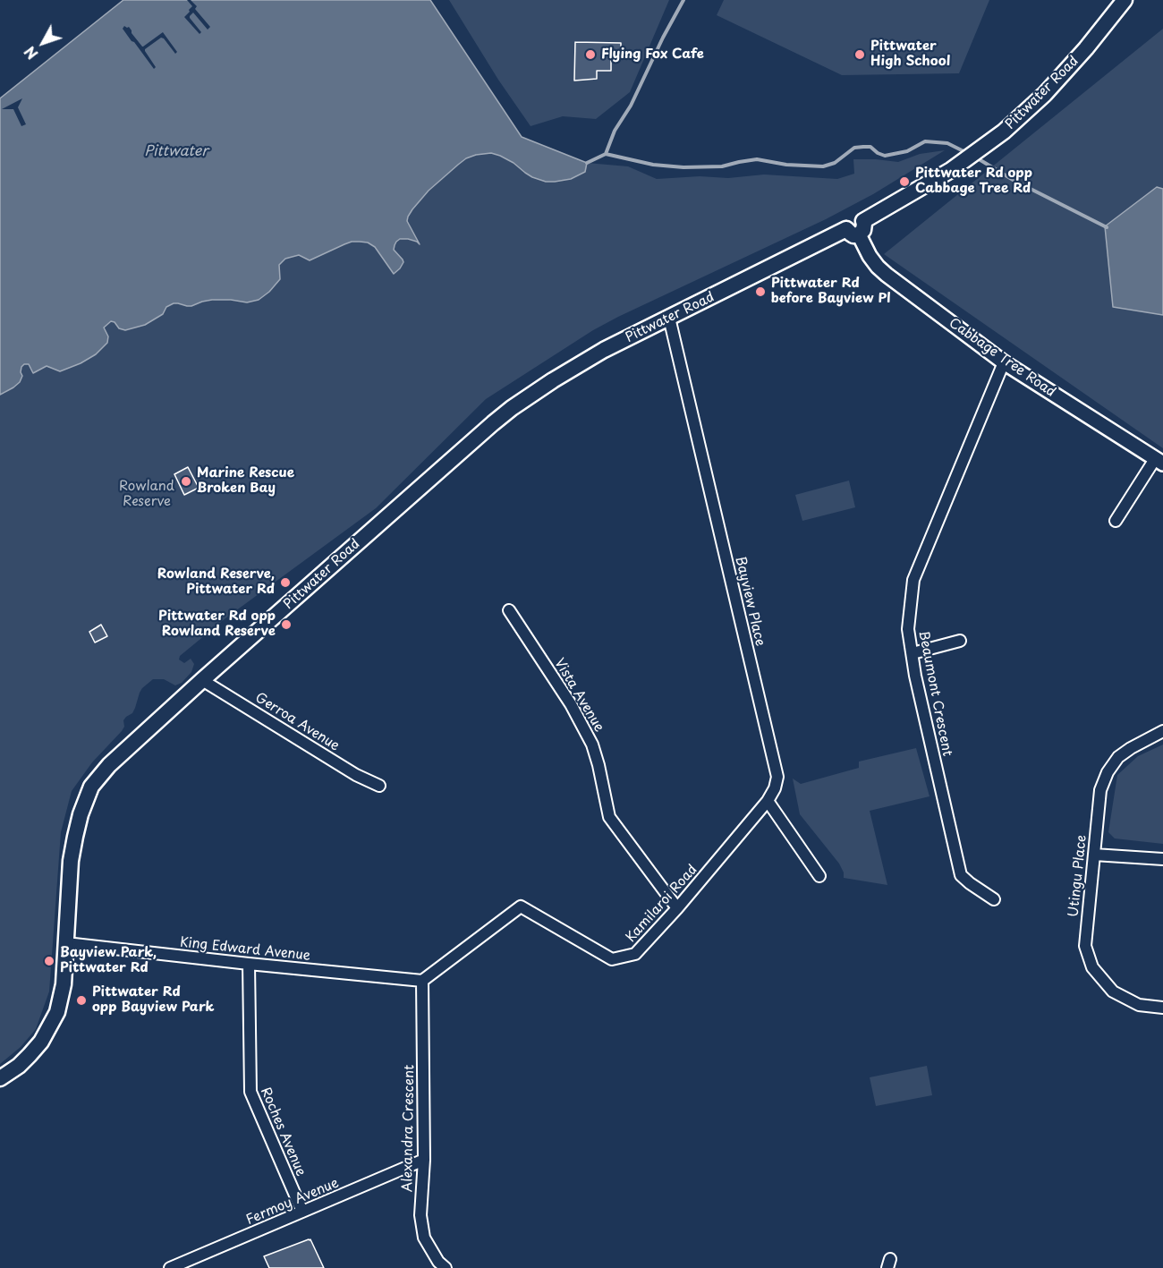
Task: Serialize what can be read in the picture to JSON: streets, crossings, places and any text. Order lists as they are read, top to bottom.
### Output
{
  "streets": {
    "main road": ["Pittwater Road"],
    "street": [
      "Cabbage Tree Road",
      "Bayview Place",
      "Beaumont Crescent",
      "Vista Avenue",
      "Gerroa Avenue",
      "Utingu Place",
      "Kamilaroi Road",
      "King Edward Avenue",
      "Alexandra Crescent",
      "Roches Avenue",
      "Fermoy Avenue"
    ]
  },
  "crossings": [
    ["Pittwater Road", "Cabbage Tree Road"],
    ["Pittwater Road", "Bayview Place"],
    ["Pittwater Road", "Gerroa Avenue"],
    ["Pittwater Road", "King Edward Avenue"],
    ["Cabbage Tree Road", "Beaumont Crescent"],
    ["Bayview Place", "Kamilaroi Road"],
    ["Vista Avenue", "Kamilaroi Road"],
    ["Kamilaroi Road", "King Edward Avenue"],
    ["Kamilaroi Road", "Alexandra Crescent"],
    ["King Edward Avenue", "Alexandra Crescent"],
    ["King Edward Avenue", "Roches Avenue"],
    ["Alexandra Crescent", "Fermoy Avenue"],
    ["Roches Avenue", "Fermoy Avenue"]
  ],
  "water": ["Pittwater"],
  "parks": ["Rowland Reserve"],
  "places": [
    "Flying Fox Cafe",
    "Pittwater High School",
    "Pittwater Rd opp Cabbage Tree Rd",
    "Pittwater Rd before Bayview Pl",
    "Marine Rescue Broken Bay",
    "Rowland Reserve, Pittwater Rd",
    "Pittwater Rd opp Rowland Reserve",
    "Bayview Park, Pittwater Rd",
    "Pittwater Rd opp Bayview Park"
  ],
  "north": "bottom left"
}
